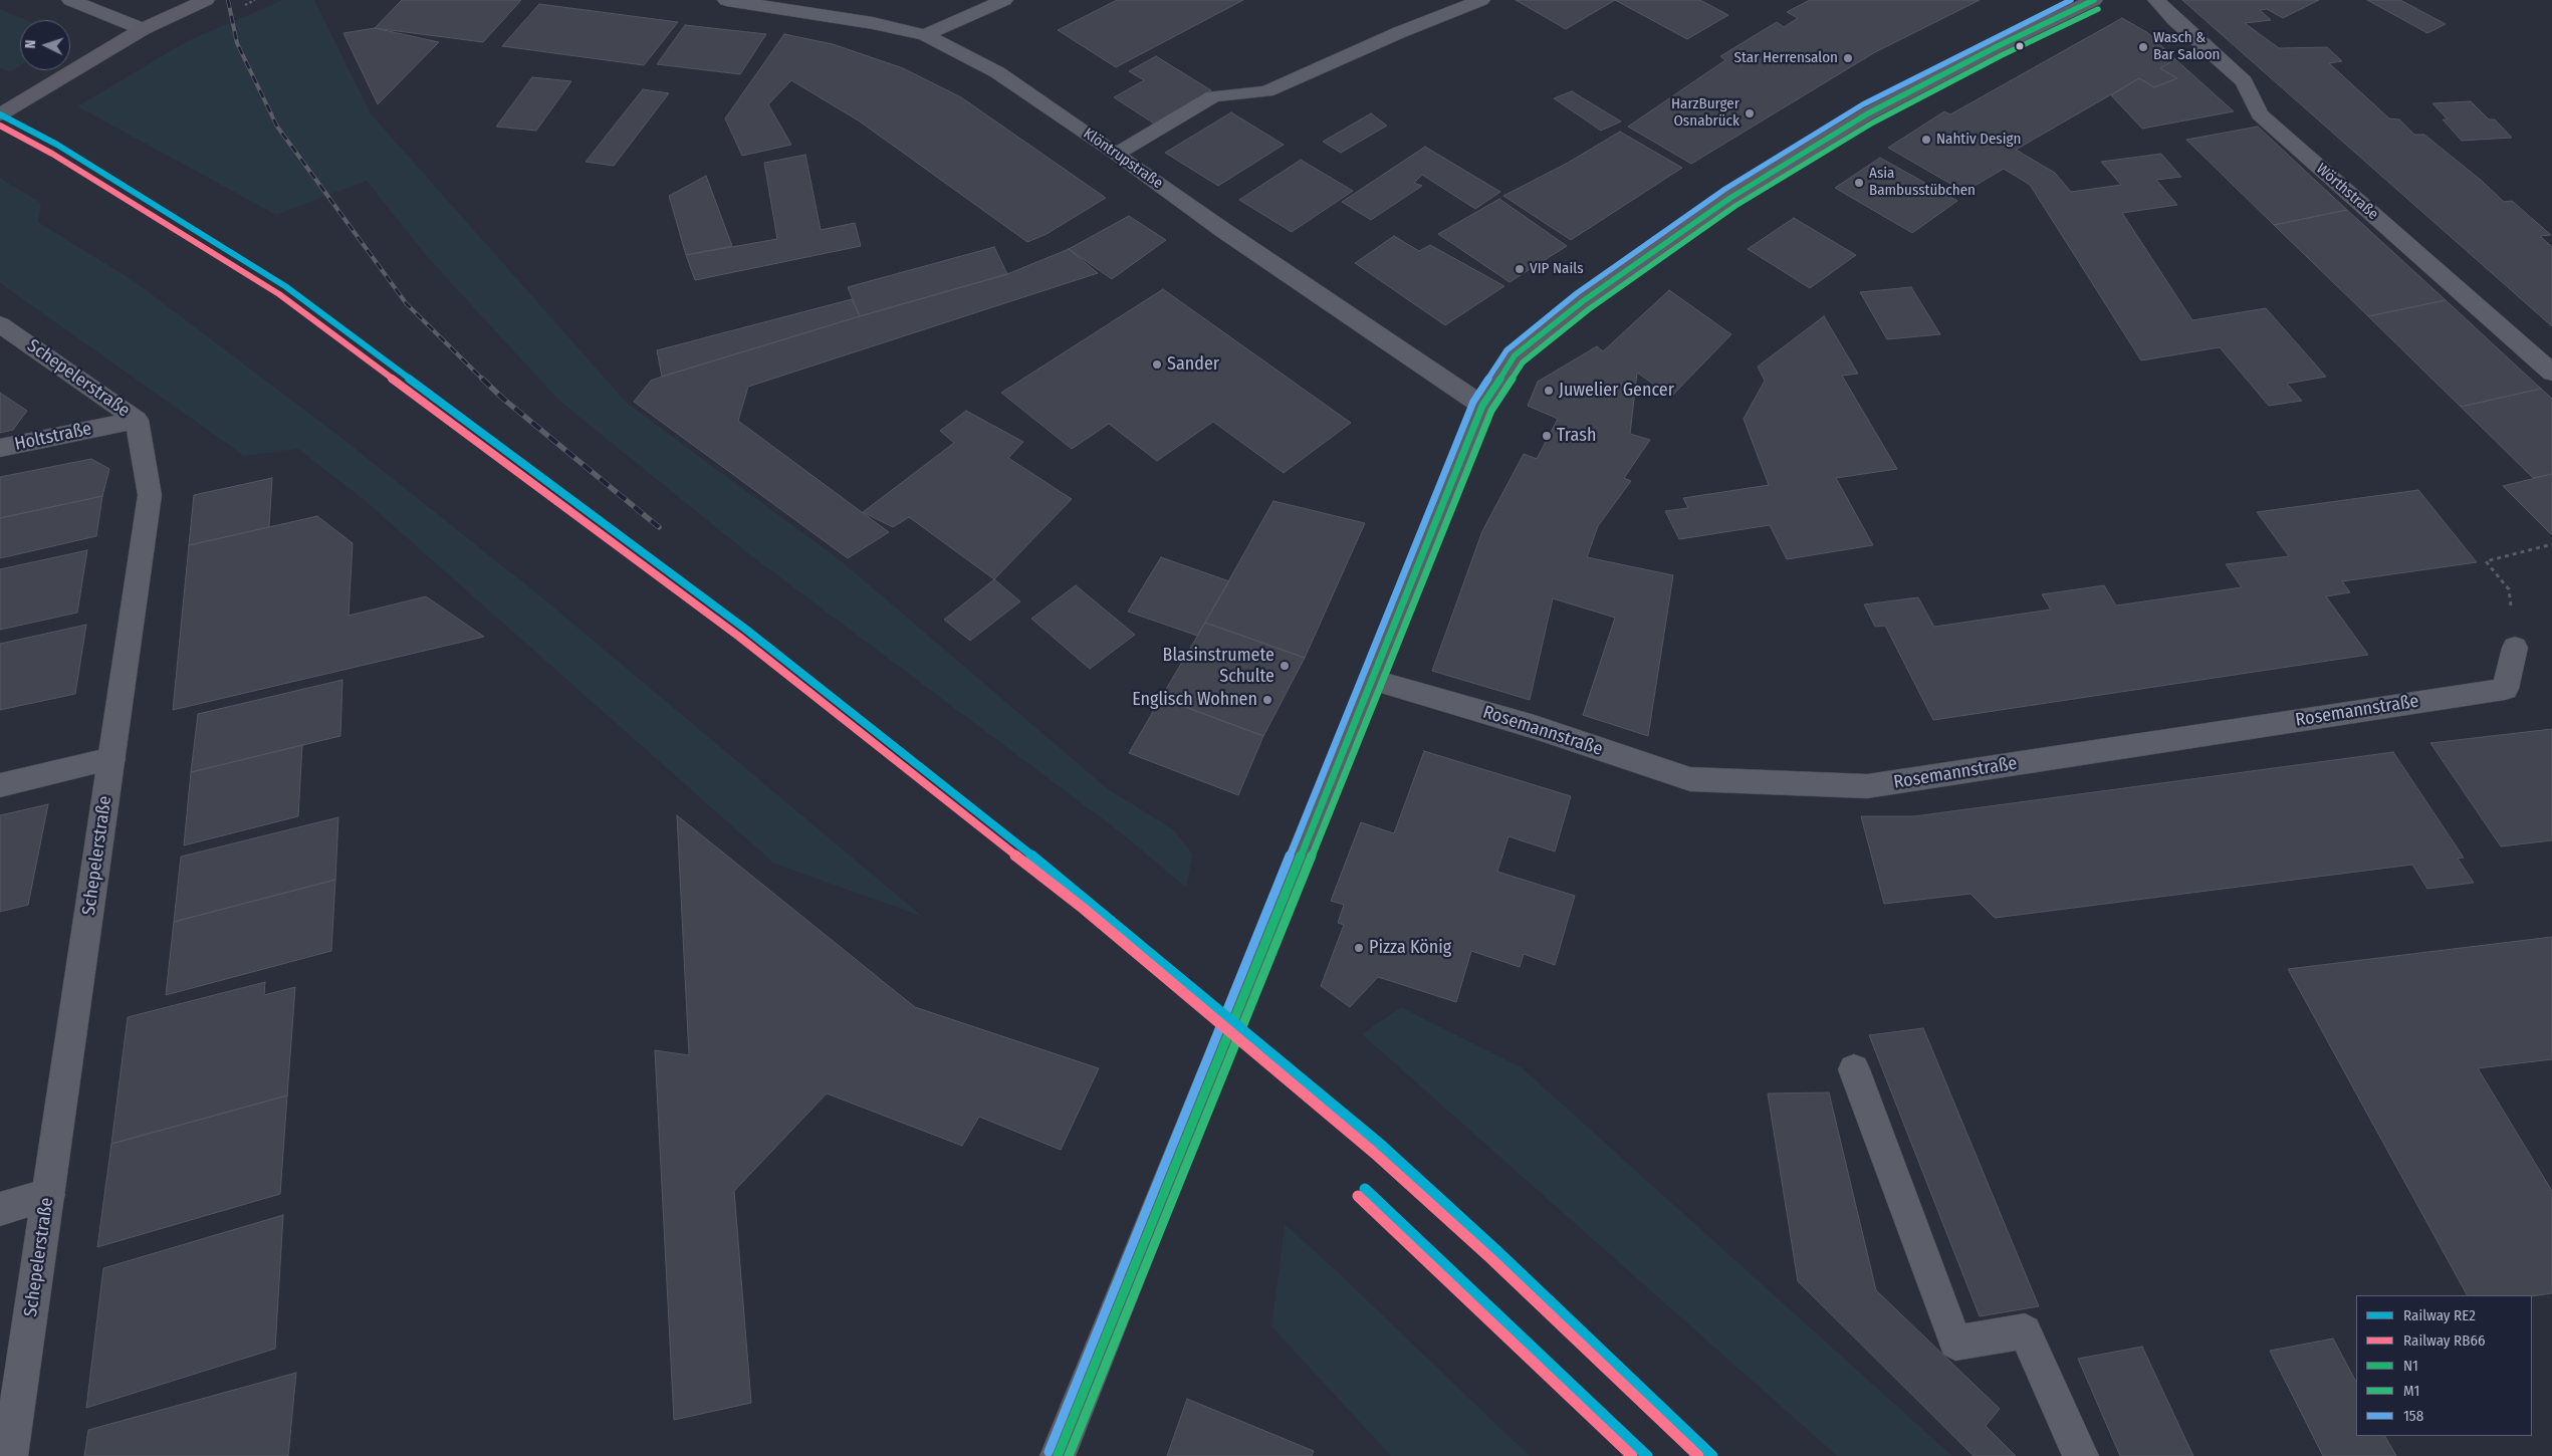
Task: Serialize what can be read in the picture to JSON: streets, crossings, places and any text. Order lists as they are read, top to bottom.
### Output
{
  "streets": {
    "street": [
      "Klöntrupstraße",
      "Wörthstraße",
      "Schepelerstraße",
      "Holtstraße",
      "Rosemannstraße"
    ]
  },
  "crossings": [
    ["Schepelerstraße", "Holtstraße"]
  ],
  "places": [
    "Wasch & Bar Saloon",
    "Star Herrensalon",
    "HarzBurger Osnabrück",
    "Nahtiv Design",
    "Asia Bambusstübchen",
    "VIP Nails",
    "Sander",
    "Juwelier Gencer",
    "Trash",
    "Blasinstrumete Schulte",
    "Englisch Wohnen",
    "Pizza König"
  ],
  "lines": [
    "transit line N1",
    "transit line 158",
    "transit line M1",
    "rail line RE2",
    "rail line RB66"
  ],
  "legend": [
    "Railway RE2",
    "Railway RB66",
    "N1",
    "M1",
    "158"
  ],
  "north": "left"
}
